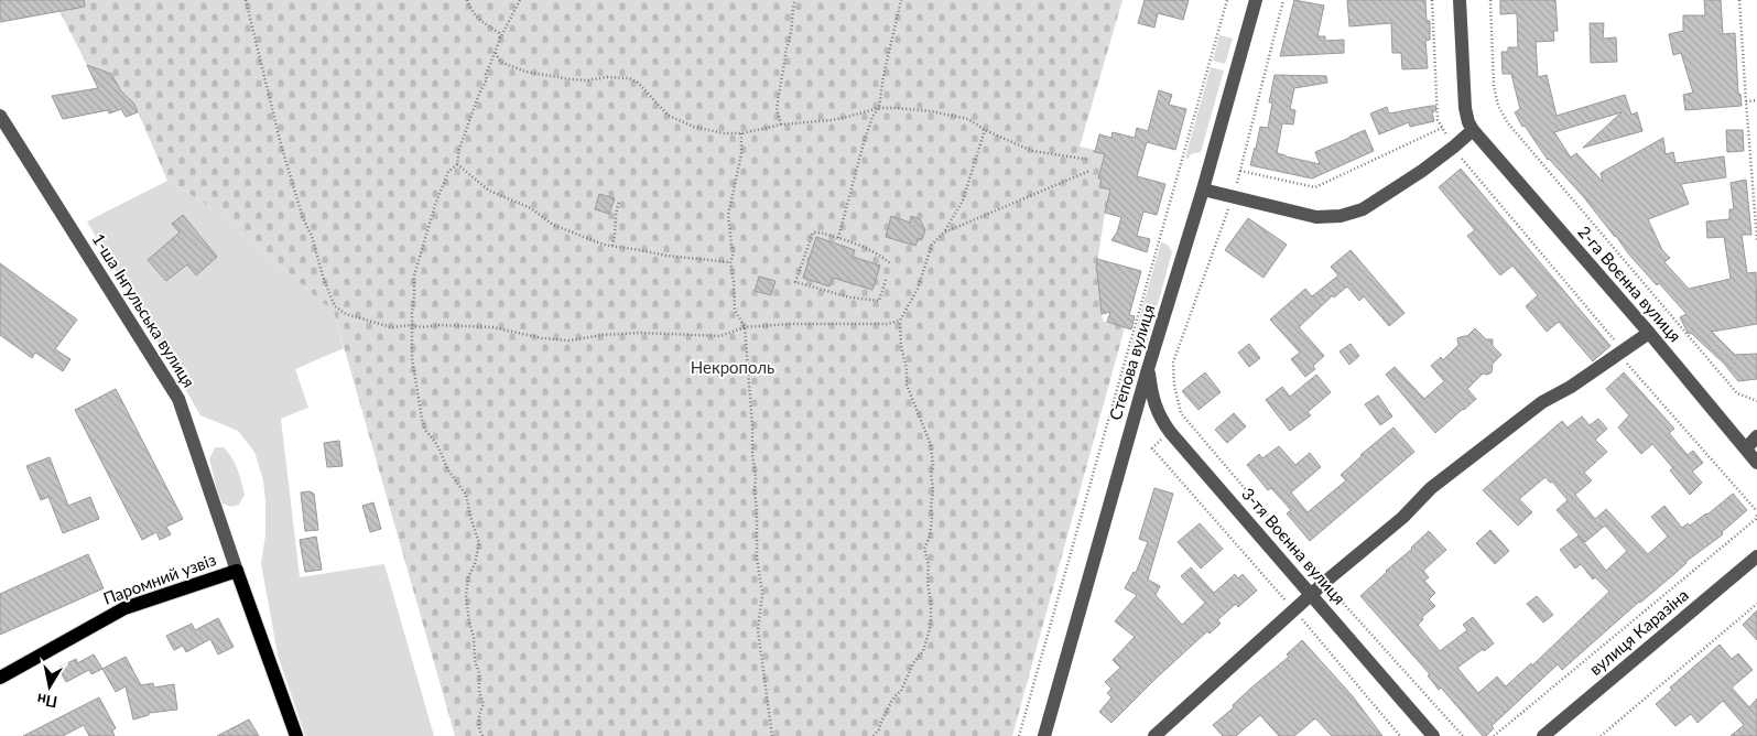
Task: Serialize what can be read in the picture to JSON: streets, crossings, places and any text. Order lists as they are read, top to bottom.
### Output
{
  "streets": {
    "main road": ["Паромний узвіз"],
    "street": [
      "2-га Воєнна вулиця",
      "1-ша Інгульська вулиця",
      "Степова вулиця",
      "3-тя Воєнна вулиця",
      "вулиця Каразіна"
    ]
  },
  "crossings": [
    ["1-ша Інгульська вулиця", "Паромний узвіз"],
    ["Степова вулиця", "3-тя Воєнна вулиця"]
  ],
  "parks": ["Некрополь"],
  "north": "bottom"
}
